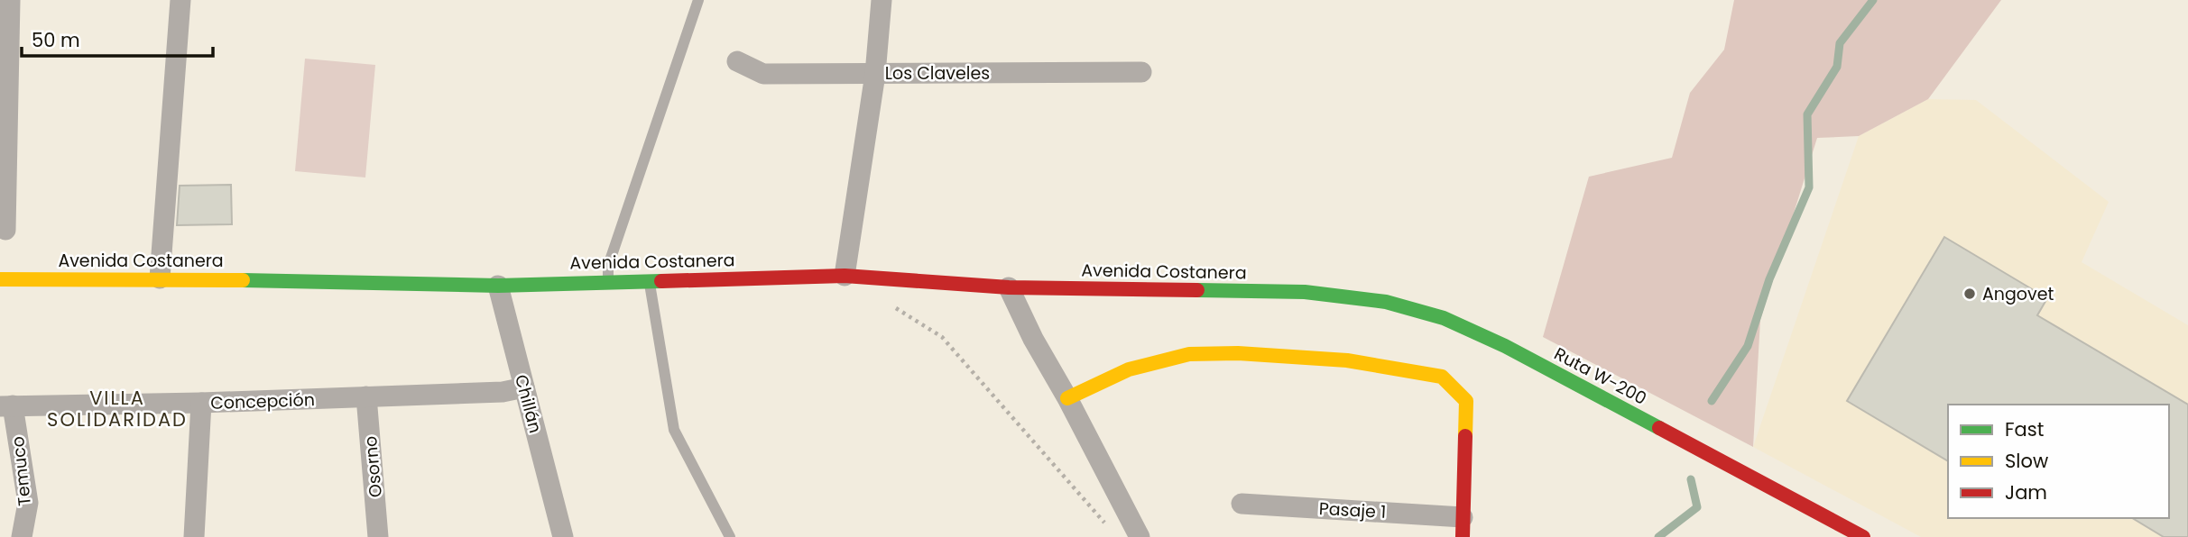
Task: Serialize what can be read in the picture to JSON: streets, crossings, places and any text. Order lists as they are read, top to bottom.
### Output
{
  "streets": {
    "street": [
      "Los Claveles",
      "Avenida Costanera",
      "Ruta W-200",
      "Concepción",
      "Chillán",
      "Osorno",
      "Temuco",
      "Pasaje 1"
    ]
  },
  "crossings": [
    ["Avenida Costanera", "Ruta W-200"],
    ["Avenida Costanera", "Chillán"],
    ["Concepción", "Chillán"],
    ["Concepción", "Osorno"],
    ["Concepción", "Temuco"]
  ],
  "districts": ["VILLA SOLIDARIDAD"],
  "places": ["Angovet"],
  "legend": ["Fast", "Slow", "Jam"],
  "scale_bar": "50 m"
}
